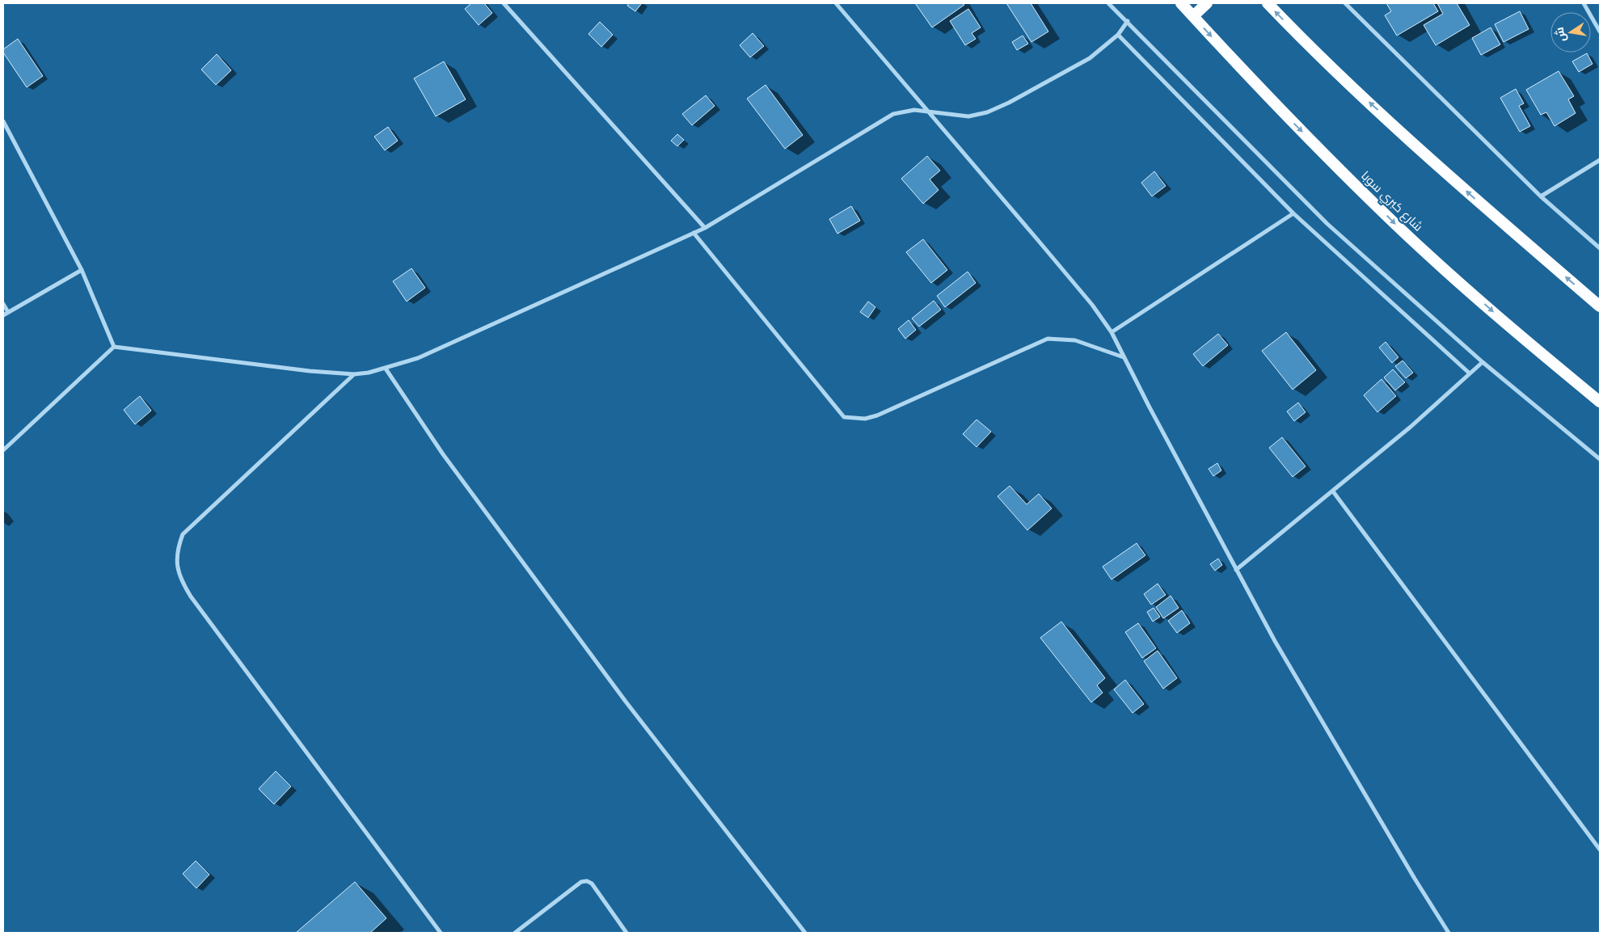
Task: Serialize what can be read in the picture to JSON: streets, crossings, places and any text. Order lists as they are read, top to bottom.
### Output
{
  "streets": {
    "highway": ["شارع كبري سوبا"]
  },
  "north": "left"
}
